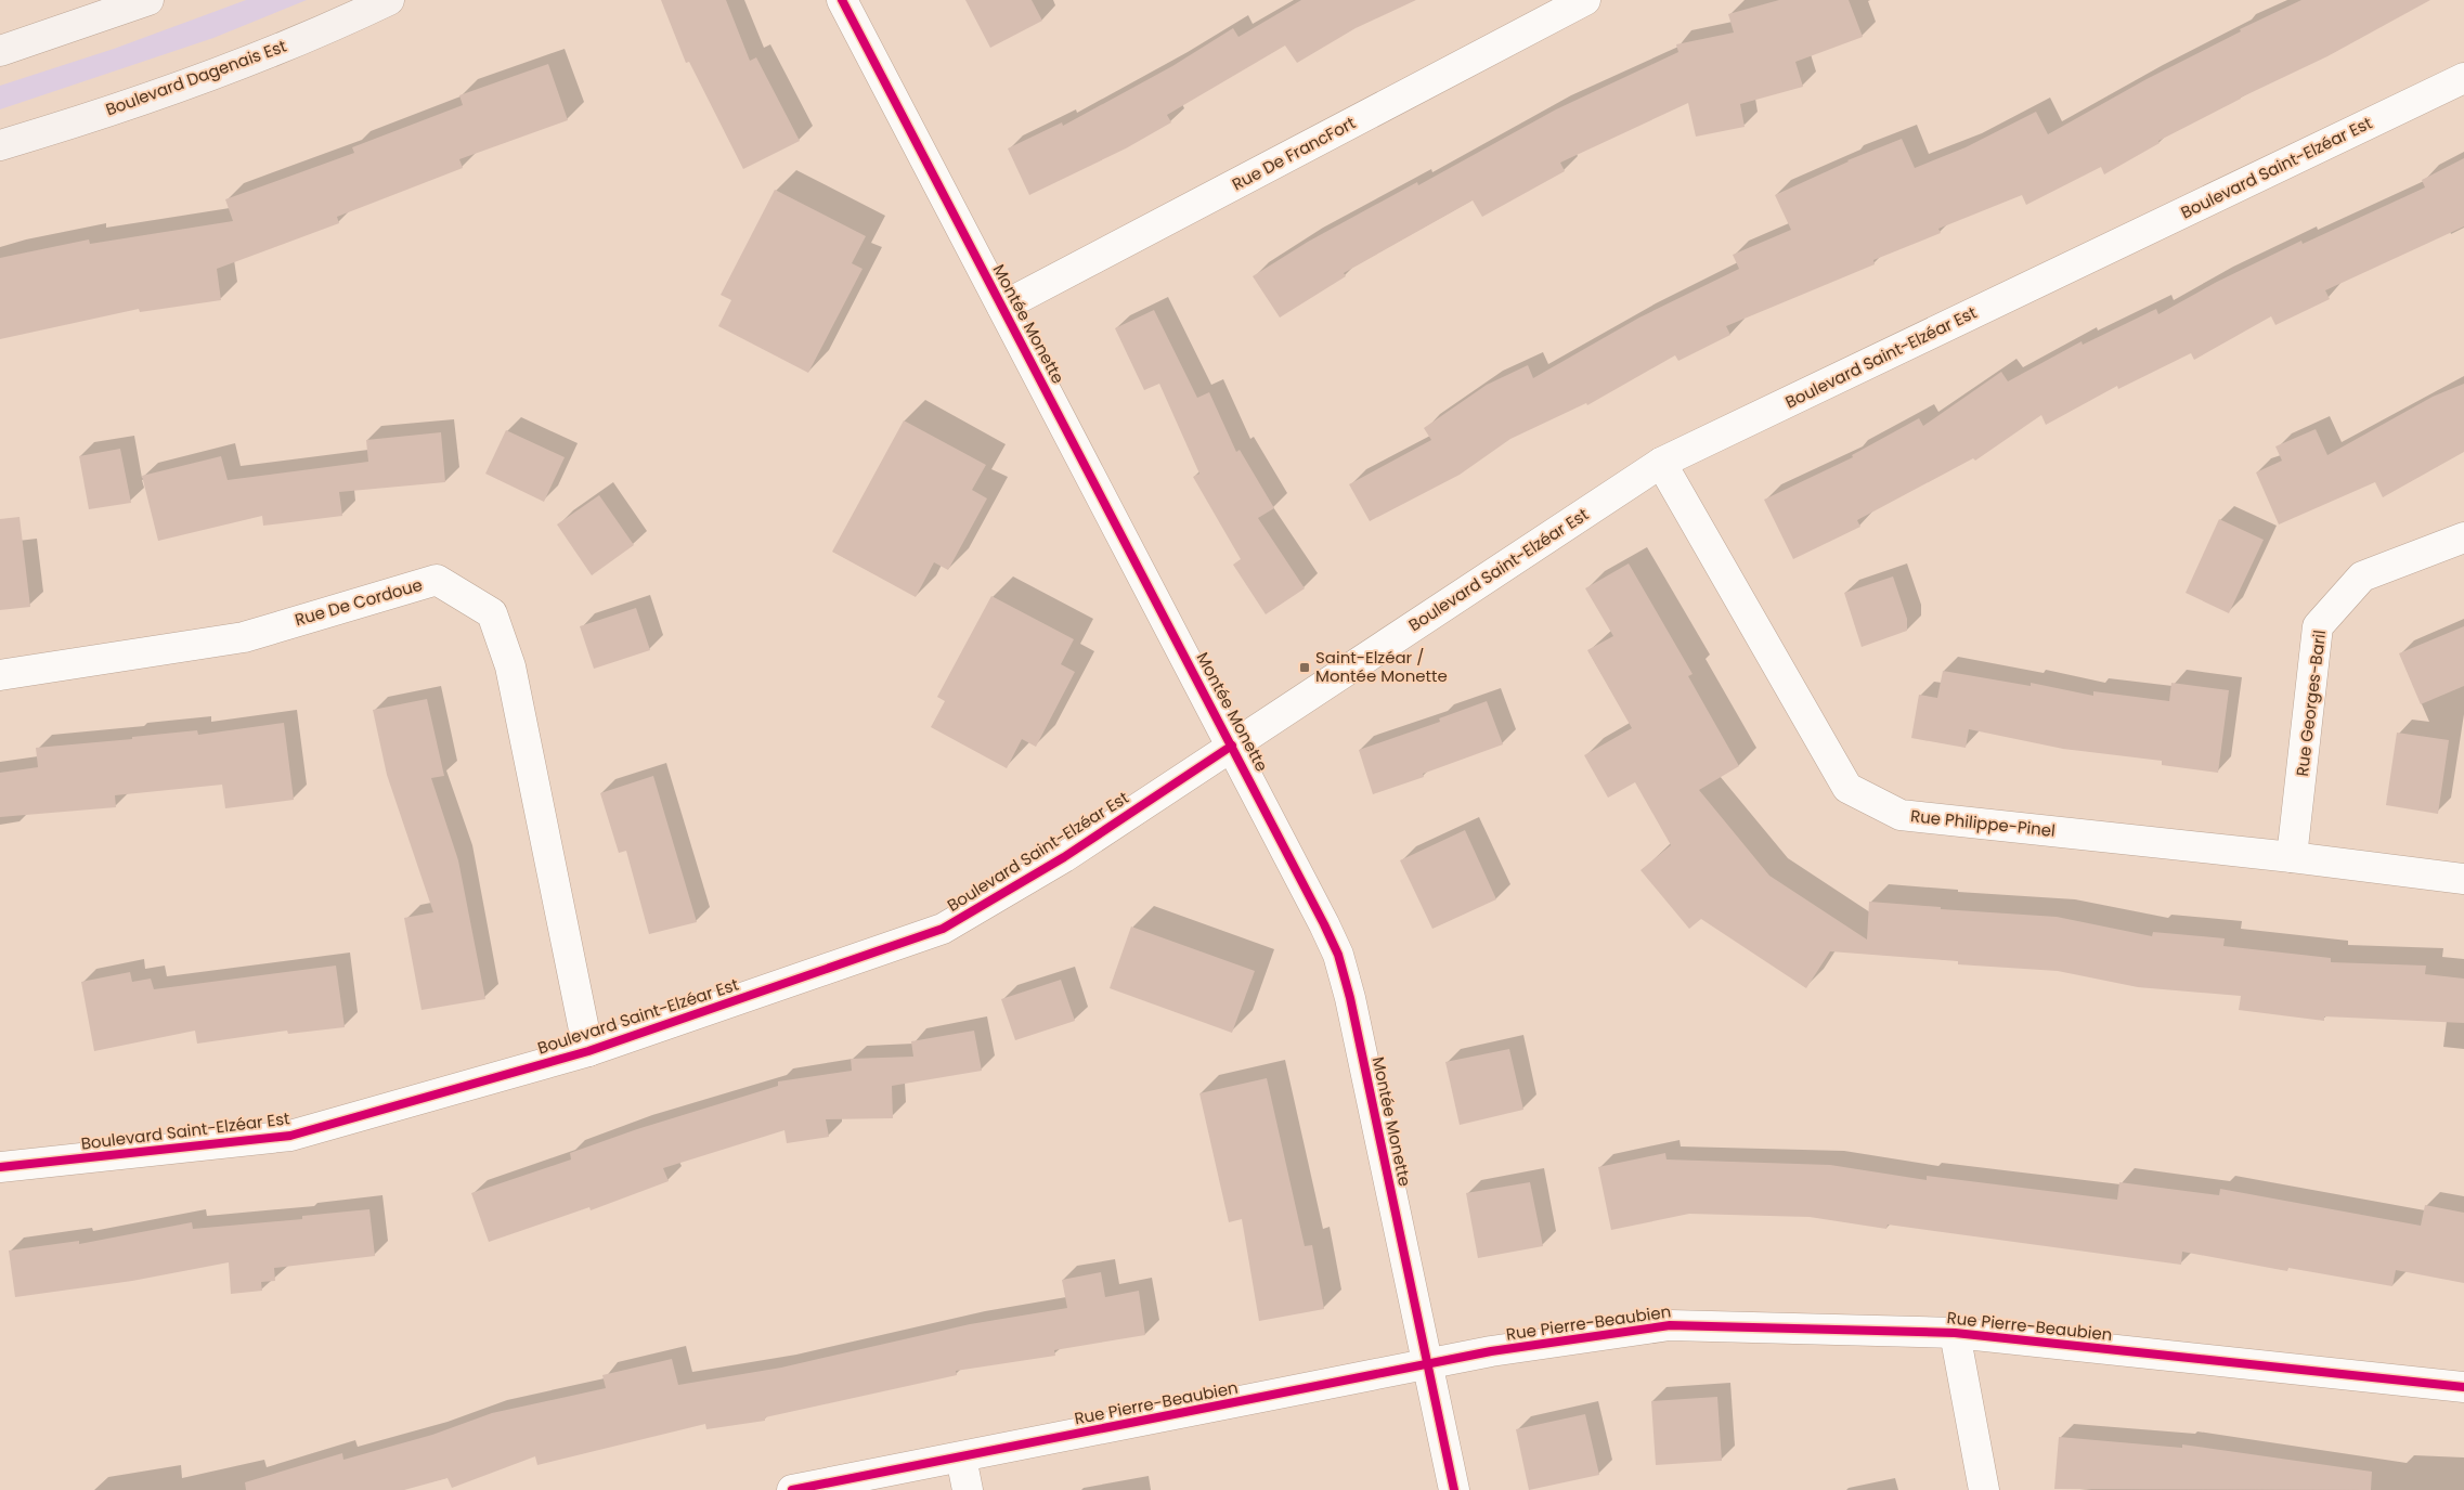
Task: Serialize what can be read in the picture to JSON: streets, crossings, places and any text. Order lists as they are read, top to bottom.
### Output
{
  "streets": {
    "main road": ["Boulevard Dagenais Est"],
    "street": [
      "Rue De FrancFort",
      "Boulevard Saint-Elzéar Est",
      "Montée Monette",
      "Rue De Cordoue",
      "Rue Georges-Baril",
      "Rue Philippe-Pinel",
      "Rue Pierre-Beaubien"
    ]
  },
  "crossings": [
    ["Rue De FrancFort", "Montée Monette"],
    ["Boulevard Saint-Elzéar Est", "Montée Monette"],
    ["Boulevard Saint-Elzéar Est", "Rue De Cordoue"],
    ["Boulevard Saint-Elzéar Est", "Rue Philippe-Pinel"],
    ["Montée Monette", "Rue Pierre-Beaubien"],
    ["Rue Georges-Baril", "Rue Philippe-Pinel"]
  ],
  "places": {
    "transit": ["Saint-Elzéar / Montée Monette"]
  }
}
